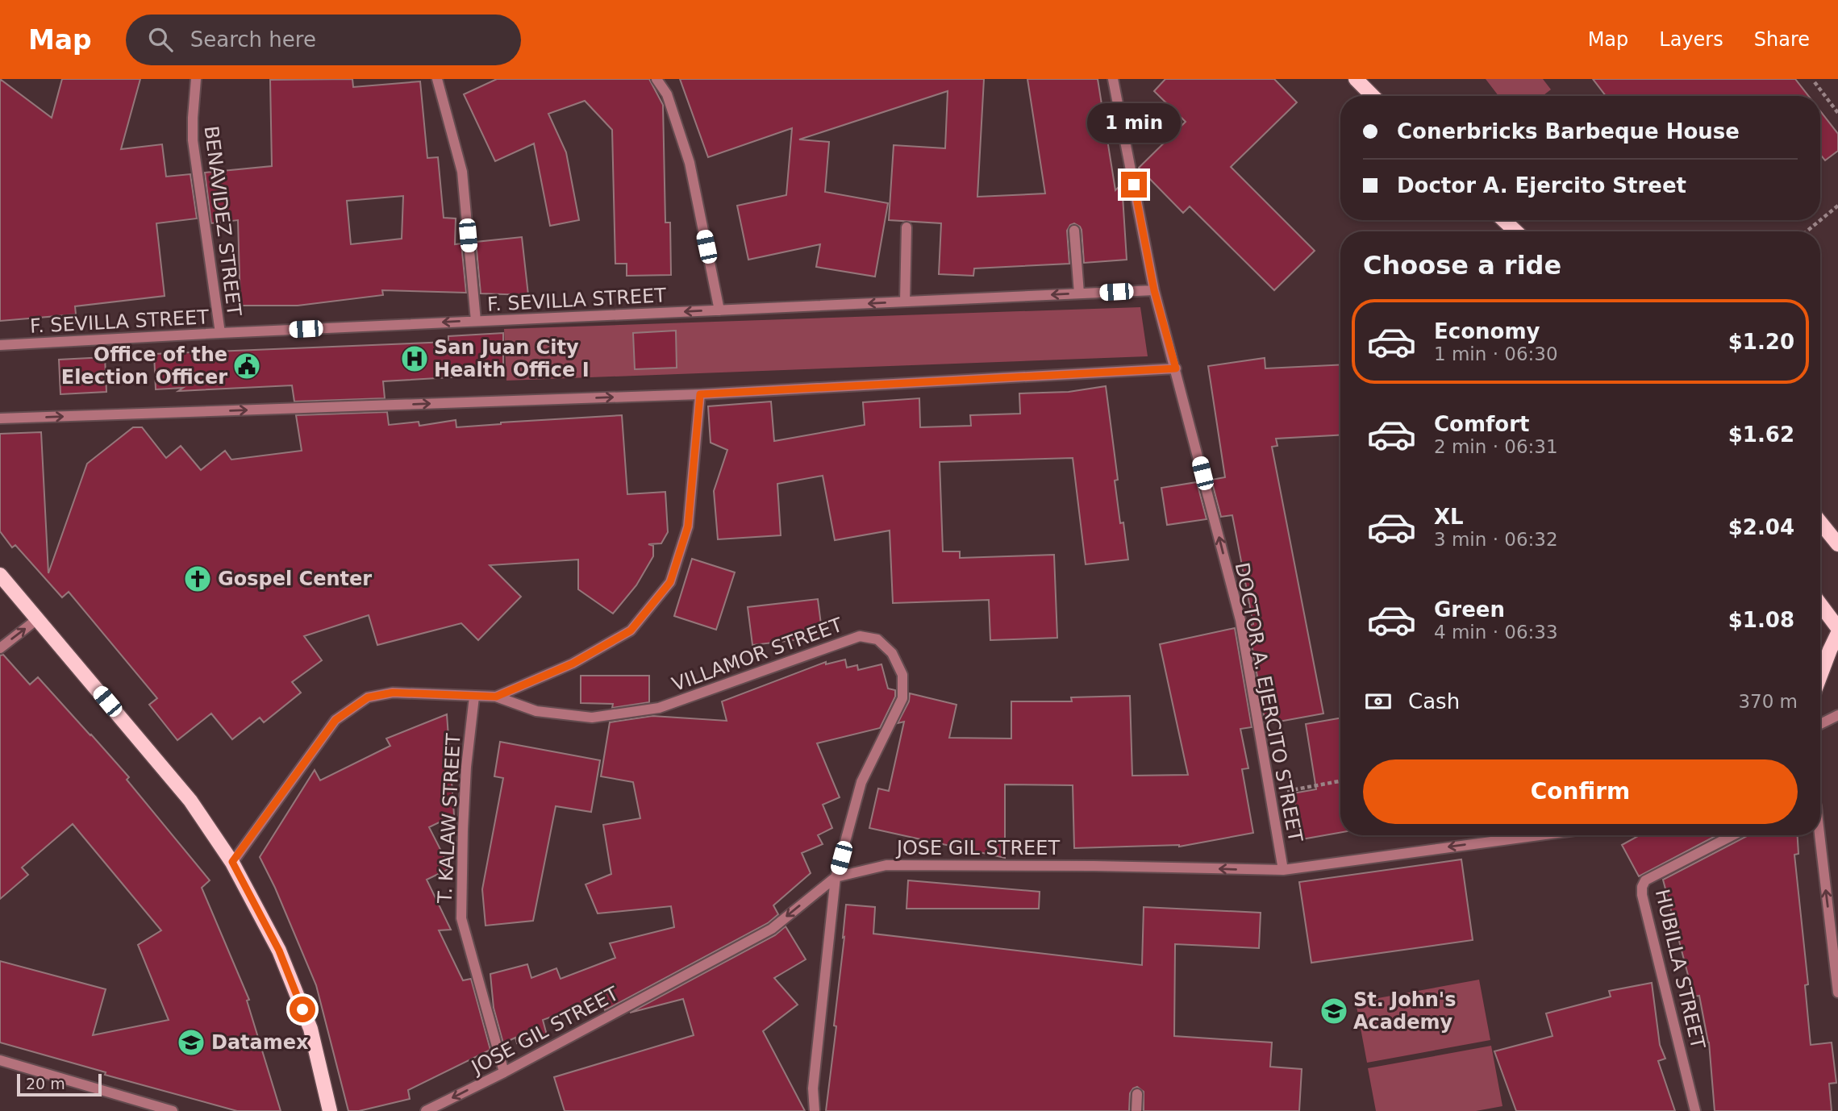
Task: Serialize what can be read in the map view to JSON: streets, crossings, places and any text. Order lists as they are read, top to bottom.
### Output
{
  "streets": {
    "street": [
      "BENAVIDEZ STREET",
      "F. SEVILLA STREET",
      "VILLAMOR STREET",
      "DOCTOR A. EJERCITO STREET",
      "T. KALAW STREET",
      "JOSE GIL STREET",
      "HUBILLA STREET"
    ]
  },
  "crossings": [
    ["BENAVIDEZ STREET", "F. SEVILLA STREET"],
    ["F. SEVILLA STREET", "DOCTOR A. EJERCITO STREET"],
    ["VILLAMOR STREET", "JOSE GIL STREET"],
    ["DOCTOR A. EJERCITO STREET", "JOSE GIL STREET"],
    ["T. KALAW STREET", "JOSE GIL STREET"]
  ],
  "one_way": ["DOCTOR A. EJERCITO STREET", "JOSE GIL STREET"],
  "places": {
    "hospital": ["San Juan City Health Office Ⅰ"],
    "public building": ["Office of the Election Officer"],
    "church": ["Gospel Center"],
    "school or university": ["St. John's Academy", "Datamex"]
  },
  "scale_bar": "20 m",
  "page": {
    "header": "Map",
    "search": "Search here",
    "nav": ["Map", "Layers", "Share"],
    "banner": ["Conerbricks Barbeque House", "Doctor A. Ejercito Street"],
    "bubble": "1 min",
    "heading": "Choose a ride",
    "list": [
      {
        "name": "Economy",
        "note": "1 min · 06:30",
        "value": "$1.20"
      },
      {
        "name": "Comfort",
        "note": "2 min · 06:31",
        "value": "$1.62"
      },
      {
        "name": "XL",
        "note": "3 min · 06:32",
        "value": "$2.04"
      },
      {
        "name": "Green",
        "note": "4 min · 06:33",
        "value": "$1.08"
      }
    ],
    "pay": ["Cash", "370 m"],
    "buttons": "Confirm",
    "scale": "20 m"
  }
}
